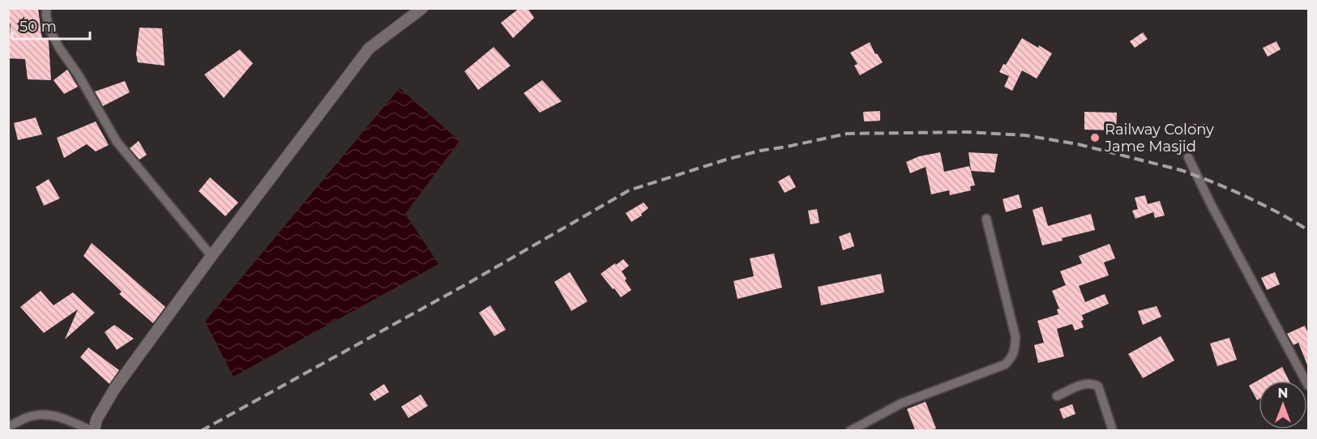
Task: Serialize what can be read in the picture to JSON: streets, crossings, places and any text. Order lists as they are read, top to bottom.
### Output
{
  "places": ["Railway Colony Jame Masjid"],
  "scale_bar": "50 m",
  "north": "top"
}
